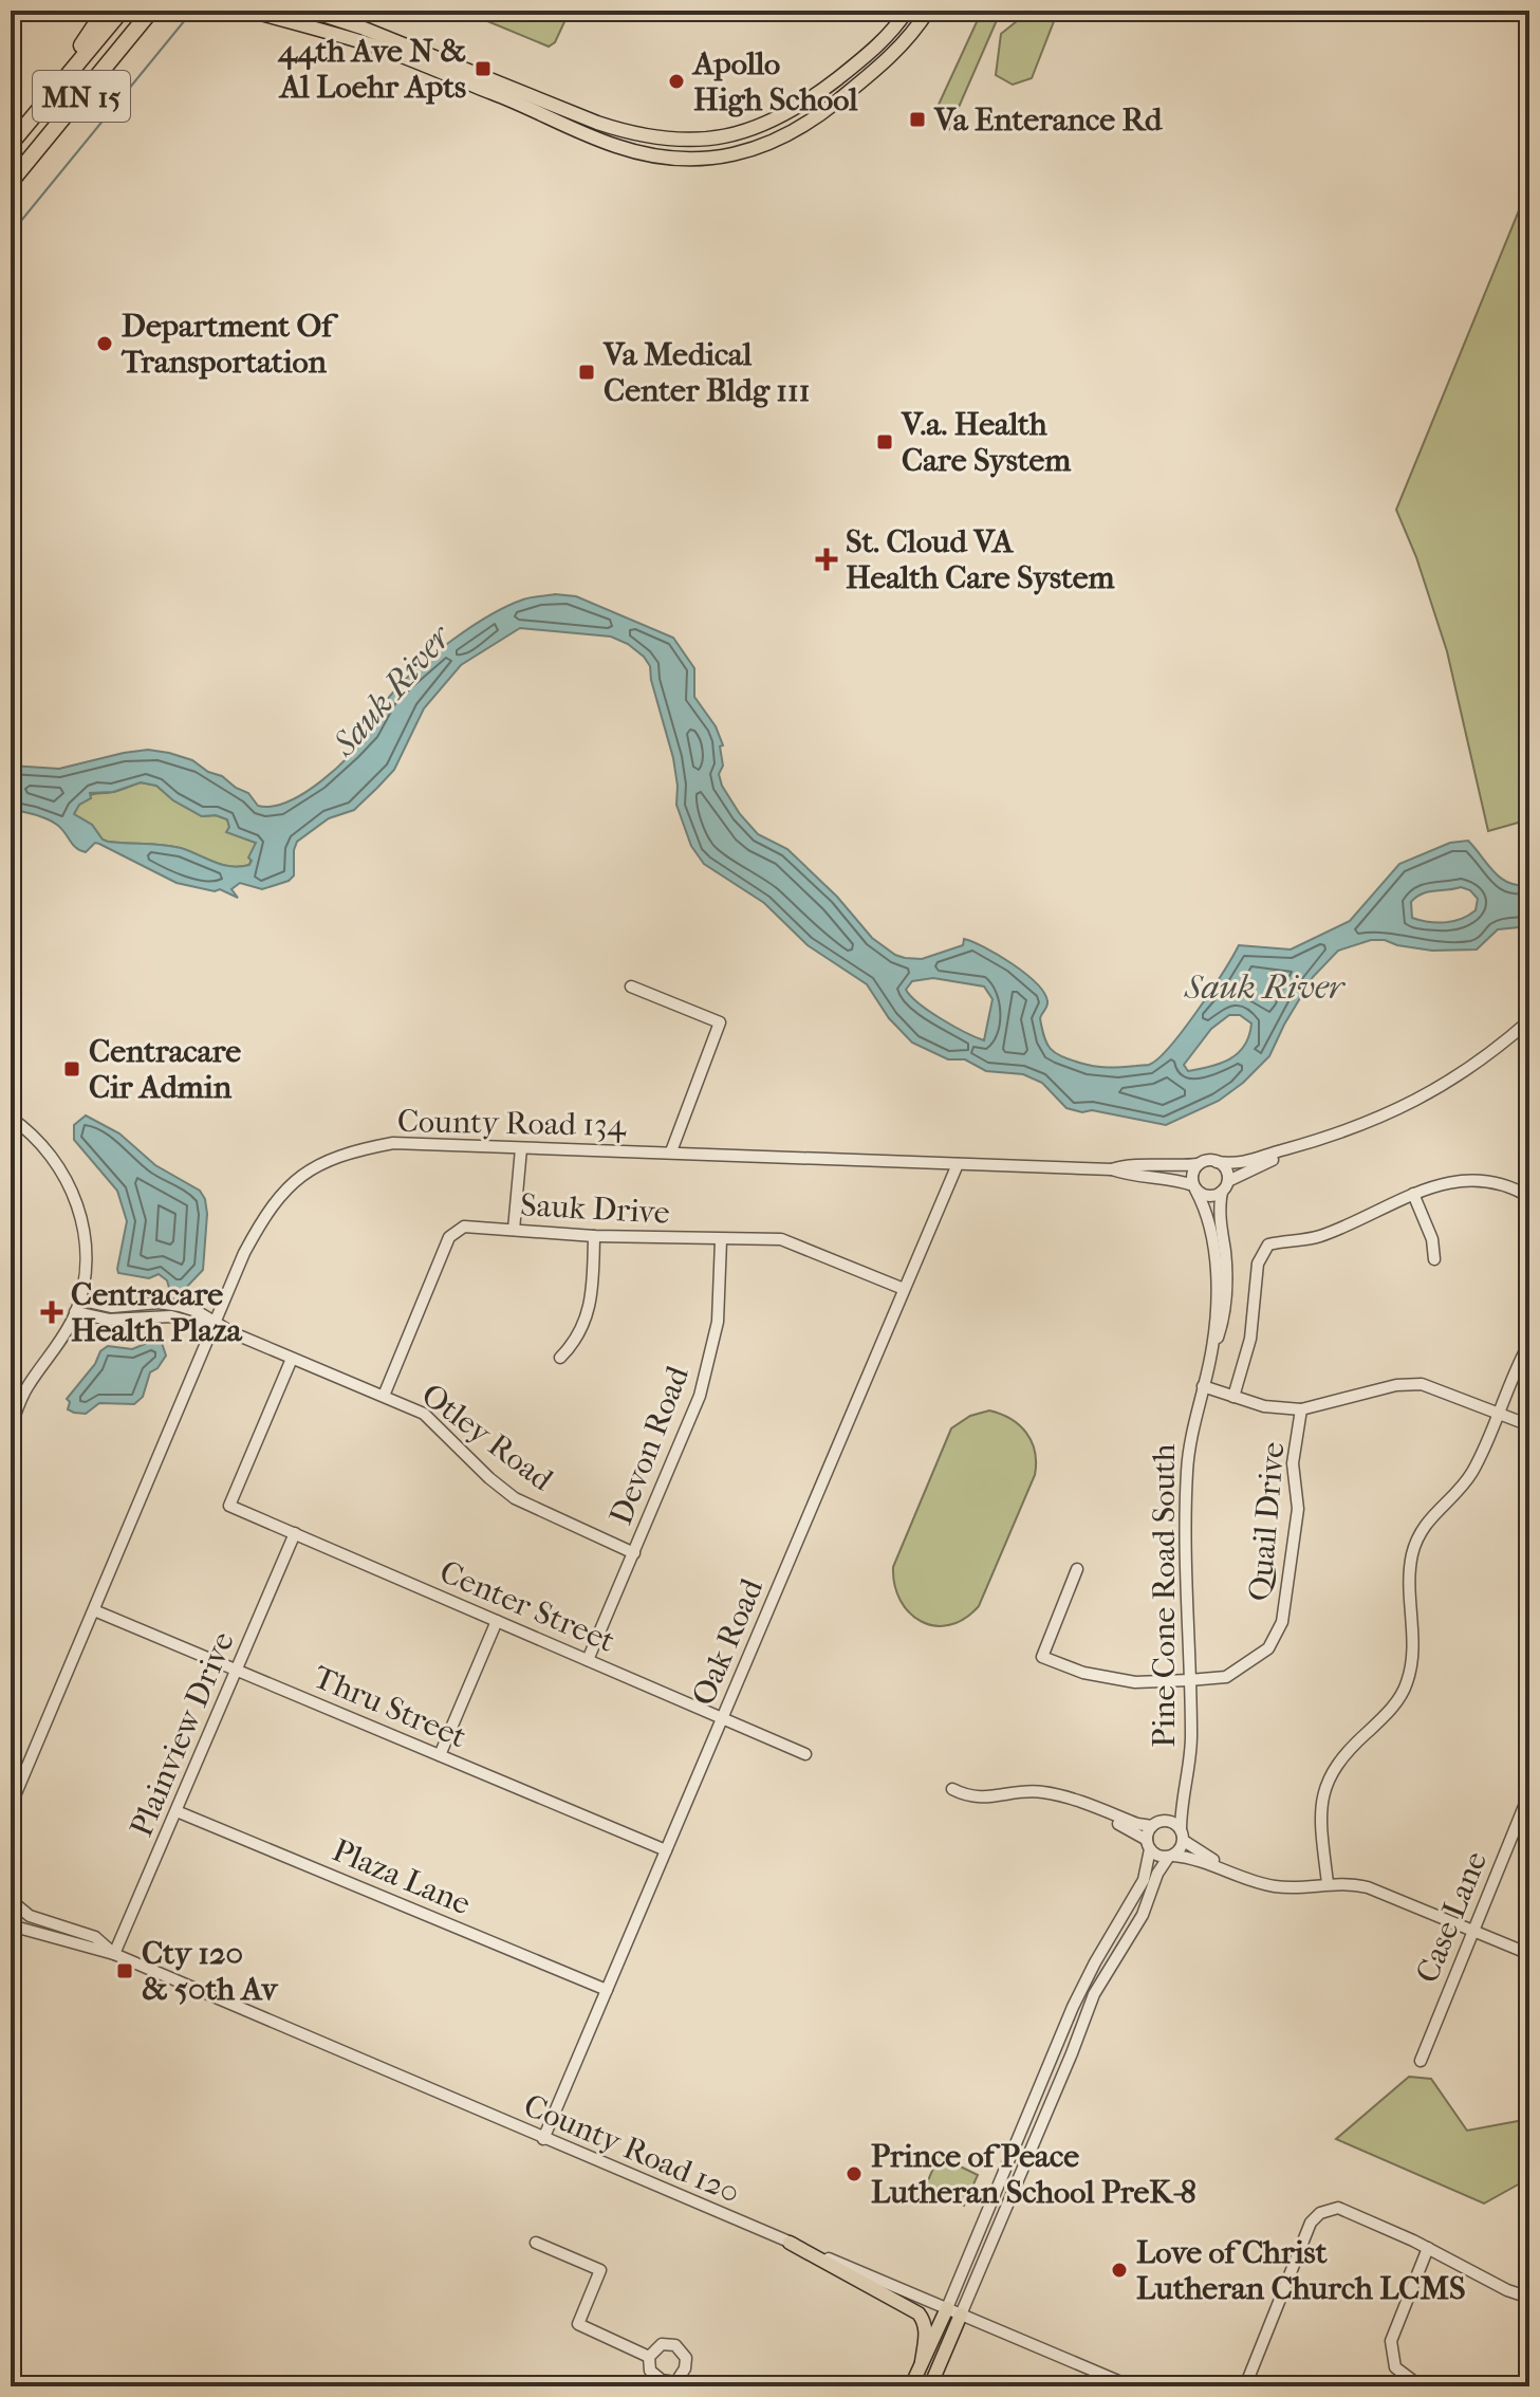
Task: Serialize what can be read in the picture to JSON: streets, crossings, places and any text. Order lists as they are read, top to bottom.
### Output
{
  "streets": {
    "highway": ["MN 15"],
    "street": [
      "County Road 134",
      "Sauk Drive",
      "Otley Road",
      "Devon Road",
      "Quail Drive",
      "Pine Cone Road South",
      "Center Street",
      "Oak Road",
      "Thru Street",
      "Plainview Drive",
      "Plaza Lane",
      "Case Lane",
      "County Road 120"
    ]
  },
  "crossings": [
    ["County Road 134", "Otley Road"],
    ["County Road 134", "Pine Cone Road South"],
    ["County Road 134", "Oak Road"],
    ["County Road 134", "Thru Street"],
    ["Sauk Drive", "Otley Road"],
    ["Sauk Drive", "Devon Road"],
    ["Sauk Drive", "Oak Road"],
    ["Otley Road", "Devon Road"],
    ["Otley Road", "Center Street"],
    ["Devon Road", "Center Street"],
    ["Quail Drive", "Pine Cone Road South"],
    ["Center Street", "Oak Road"],
    ["Center Street", "Plainview Drive"],
    ["Oak Road", "Thru Street"],
    ["Oak Road", "Plaza Lane"],
    ["Oak Road", "County Road 120"],
    ["Thru Street", "Plainview Drive"],
    ["Plainview Drive", "Plaza Lane"],
    ["Plainview Drive", "County Road 120"]
  ],
  "water": ["Sauk River"],
  "places": {
    "transit": [
      "44th Ave N & Al Loehr Apts",
      "Va Enterance Rd",
      "Va Medical Center Bldg 111",
      "V.a. Health Care System",
      "Centracare Cir Admin",
      "Cty 120 & 50th Av"
    ],
    "other": [
      "Apollo High School",
      "Department Of Transportation",
      "Prince of Peace Lutheran School PreK-8",
      "Love of Christ Lutheran Church LCMS"
    ],
    "health": ["St. Cloud VA Health Care System", "Centracare Health Plaza"]
  }
}
